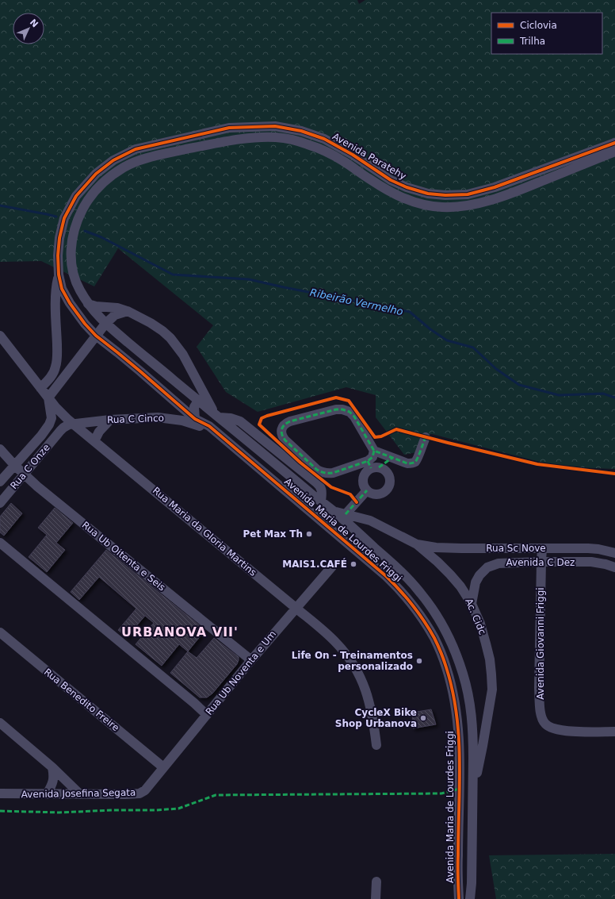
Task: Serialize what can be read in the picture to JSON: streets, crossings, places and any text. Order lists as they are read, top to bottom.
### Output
{
  "streets": {
    "street": [
      "Avenida Paratehy",
      "Rua C Cinco",
      "Rua C Onze",
      "Avenida Maria de Lourdes Friggi",
      "Rua Maria da Gloria Martins",
      "Rua Sc Nove",
      "Rua Ub Oitenta e Seis",
      "Avenida C Dez",
      "Ac. Cidc",
      "Avenida Giovanni Friggi",
      "Rua Ub Noventa e Um",
      "Rua Benedito Freire",
      "Avenida Josefina Segata"
    ]
  },
  "crossings": [
    ["Avenida Paratehy", "Avenida Maria de Lourdes Friggi"],
    ["Rua C Cinco", "Rua C Onze"],
    ["Rua C Cinco", "Avenida Maria de Lourdes Friggi"],
    ["Rua C Cinco", "Rua Maria da Gloria Martins"],
    ["Rua C Onze", "Rua Maria da Gloria Martins"],
    ["Rua C Onze", "Rua Ub Oitenta e Seis"],
    ["Avenida Maria de Lourdes Friggi", "Ac. Cidc"],
    ["Rua Maria da Gloria Martins", "Rua Ub Noventa e Um"],
    ["Rua Sc Nove", "Ac. Cidc"],
    ["Rua Sc Nove", "Avenida Giovanni Friggi"],
    ["Rua Ub Oitenta e Seis", "Rua Ub Noventa e Um"],
    ["Avenida C Dez", "Ac. Cidc"],
    ["Avenida C Dez", "Avenida Giovanni Friggi"],
    ["Rua Ub Noventa e Um", "Rua Benedito Freire"],
    ["Rua Ub Noventa e Um", "Avenida Josefina Segata"]
  ],
  "districts": ["URBANOVA VII'"],
  "water": ["Ribeirão Vermelho"],
  "places": [
    "Pet Max Th",
    "MAIS1.CAFÉ",
    "Life On - Treinamentos personalizado",
    "CycleX Bike Shop Urbanova"
  ],
  "legend": ["Ciclovia", "Trilha"],
  "north": "top right"
}
